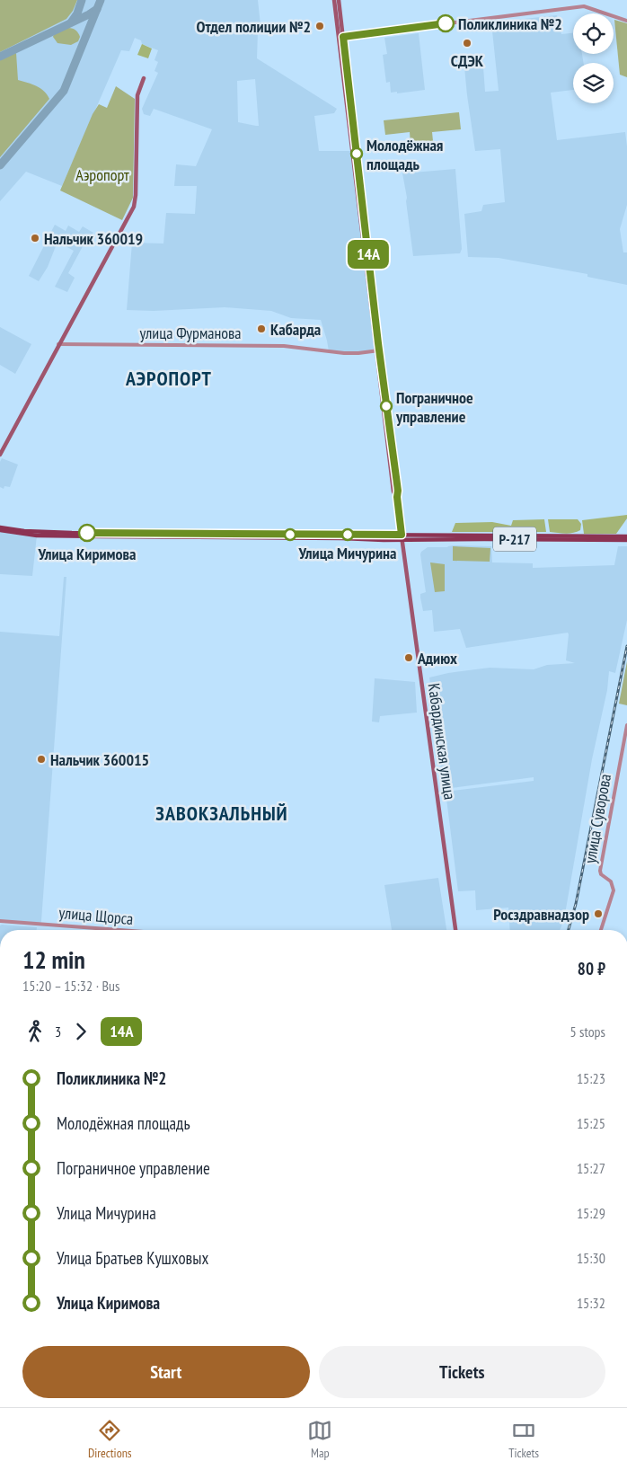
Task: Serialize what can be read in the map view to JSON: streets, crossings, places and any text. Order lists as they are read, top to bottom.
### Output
{
  "streets": {
    "main road": ["Р-217", "Кабардинская улица"],
    "street": ["улица Фурманова", "улица Суворова", "улица Щорса"]
  },
  "crossings": [
    ["улица Фурманова", "Кабардинская улица"],
    ["Р-217", "Кабардинская улица"]
  ],
  "districts": ["АЭРОПОРТ", "ЗАВОКЗАЛЬНЫЙ"],
  "parks": ["Аэропорт"],
  "places": [
    "Поликлиника №2",
    "Отдел полиции №2",
    "СДЭК",
    "Молодёжная площадь",
    "Нальчик 360019",
    "Кабарда",
    "Пограничное управление",
    "Улица Киримова",
    "Улица Мичурина",
    "Адиюх",
    "Нальчик 360015",
    "Росздравнадзор"
  ],
  "lines": ["bus line 14А"],
  "page": {
    "on_map": "14А",
    "heading": ["12 min", "15:20 – 15:32 · Bus", "80 ₽"],
    "legs": ["3", "14А", "5 stops"],
    "list": [
      {
        "name": "Поликлиника №2",
        "value": "15:23"
      },
      {
        "name": "Молодёжная площадь",
        "value": "15:25"
      },
      {
        "name": "Пограничное управление",
        "value": "15:27"
      },
      {
        "name": "Улица Мичурина",
        "value": "15:29"
      },
      {
        "name": "Улица Братьев Кушховых",
        "value": "15:30"
      },
      {
        "name": "Улица Киримова",
        "value": "15:32"
      }
    ],
    "buttons": ["Start", "Tickets"],
    "tabs": ["Directions", "Map", "Tickets"]
  }
}
